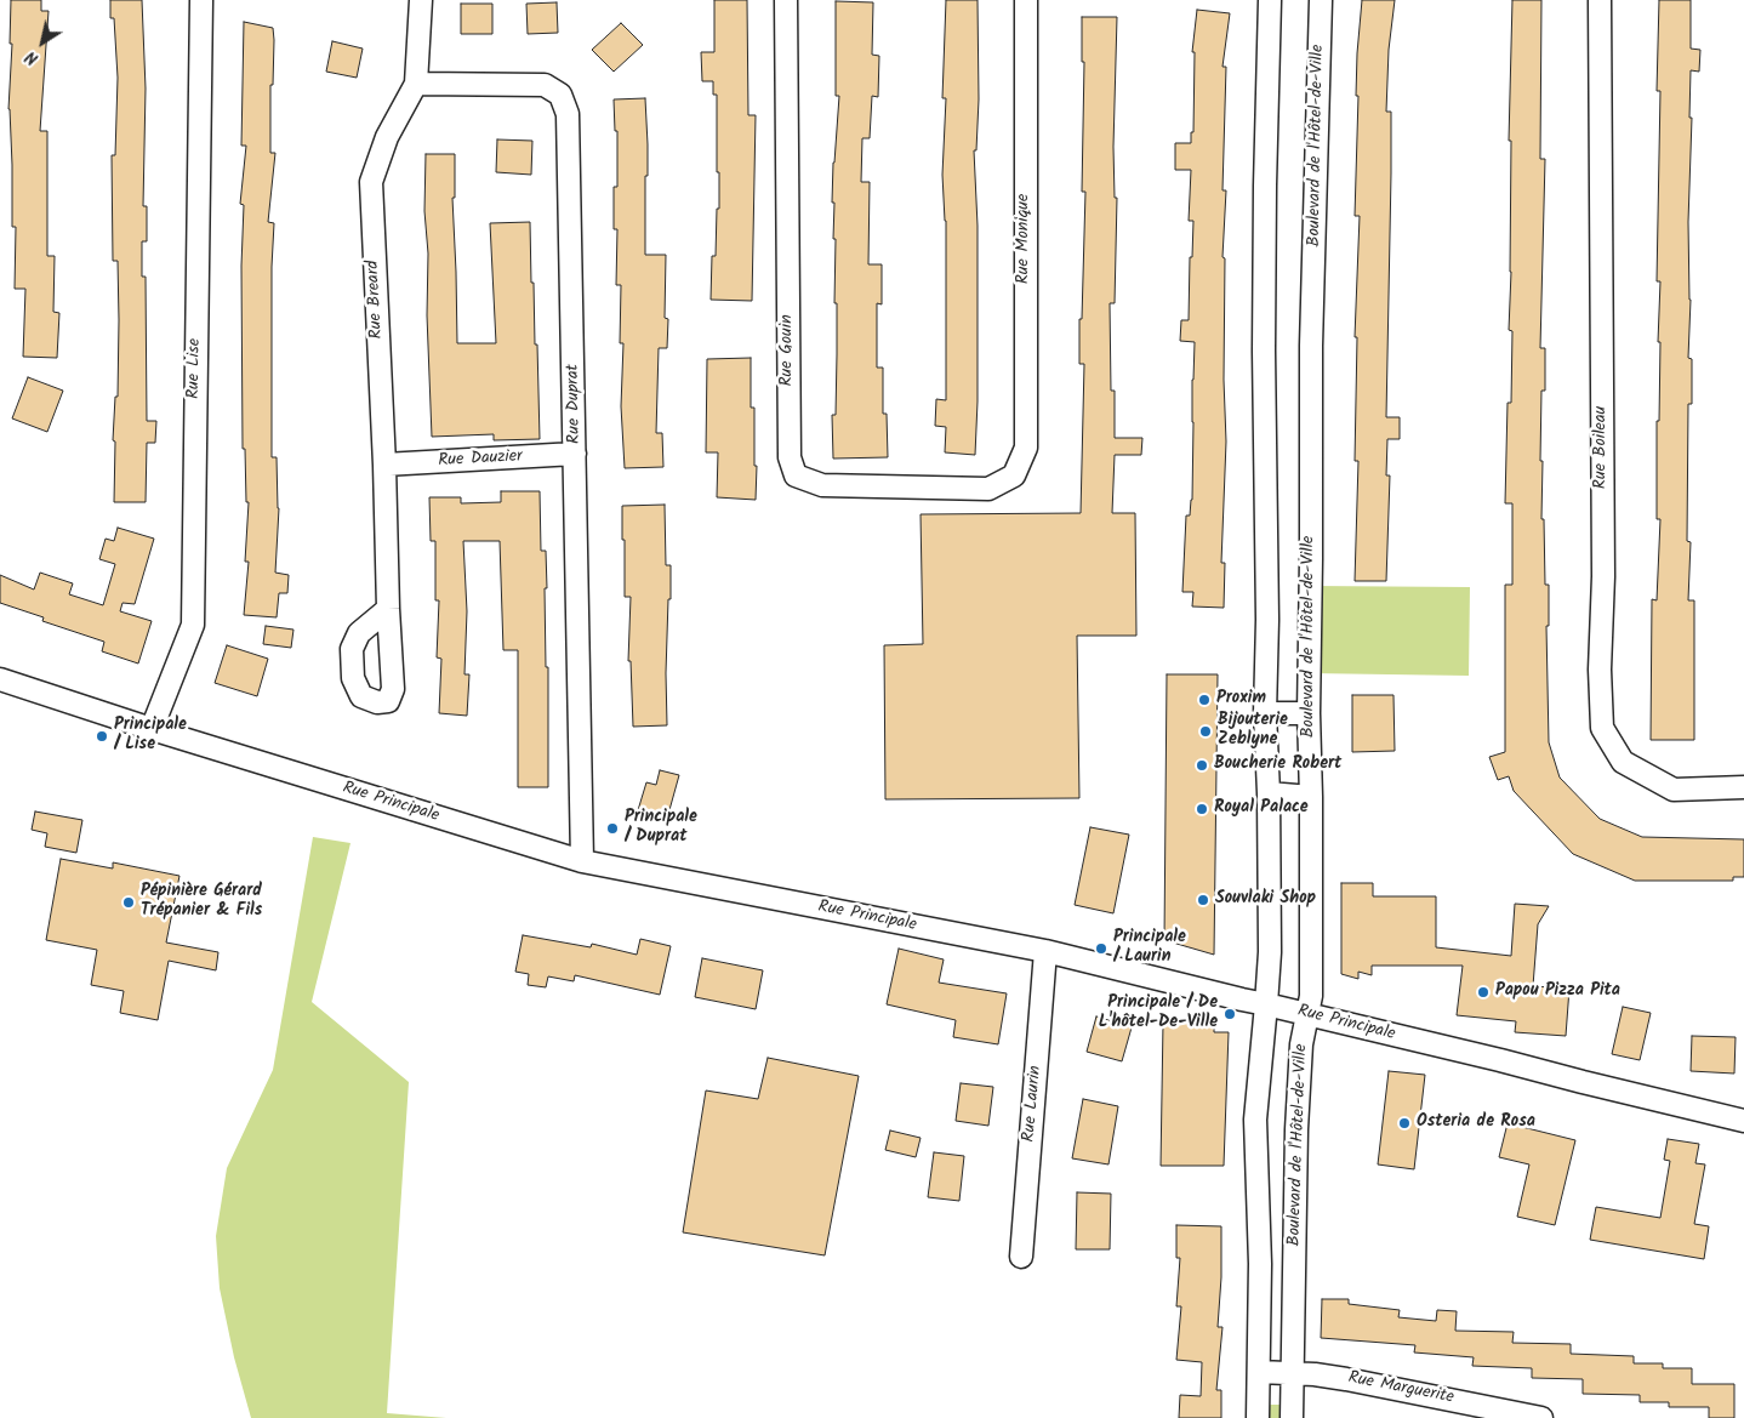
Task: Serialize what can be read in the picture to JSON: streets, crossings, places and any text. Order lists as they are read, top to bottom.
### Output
{
  "streets": {
    "street": [
      "Boulevard de l'Hôtel-de-Ville",
      "Rue Monique",
      "Rue Breard",
      "Rue Gouin",
      "Rue Lise",
      "Rue Duprat",
      "Rue Boileau",
      "Rue Dauzier",
      "Rue Principale",
      "Rue Laurin",
      "Rue Marguerite"
    ]
  },
  "crossings": [
    ["Boulevard de l'Hôtel-de-Ville", "Rue Principale"],
    ["Boulevard de l'Hôtel-de-Ville", "Rue Marguerite"],
    ["Rue Monique", "Rue Gouin"],
    ["Rue Breard", "Rue Duprat"],
    ["Rue Breard", "Rue Dauzier"],
    ["Rue Lise", "Rue Principale"],
    ["Rue Duprat", "Rue Dauzier"],
    ["Rue Duprat", "Rue Principale"],
    ["Rue Principale", "Rue Laurin"]
  ],
  "places": [
    "Proxim",
    "Bijouterie Zeblyne",
    "Principale / Lise",
    "Boucherie Robert",
    "Royal Palace",
    "Principale / Duprat",
    "Souvlaki Shop",
    "Pépinière Gérard Trépanier & Fils",
    "Principale / Laurin",
    "Papou Pizza Pita",
    "Principale / De L'hôtel-De-Ville",
    "Osteria de Rosa"
  ],
  "north": "bottom left"
}
